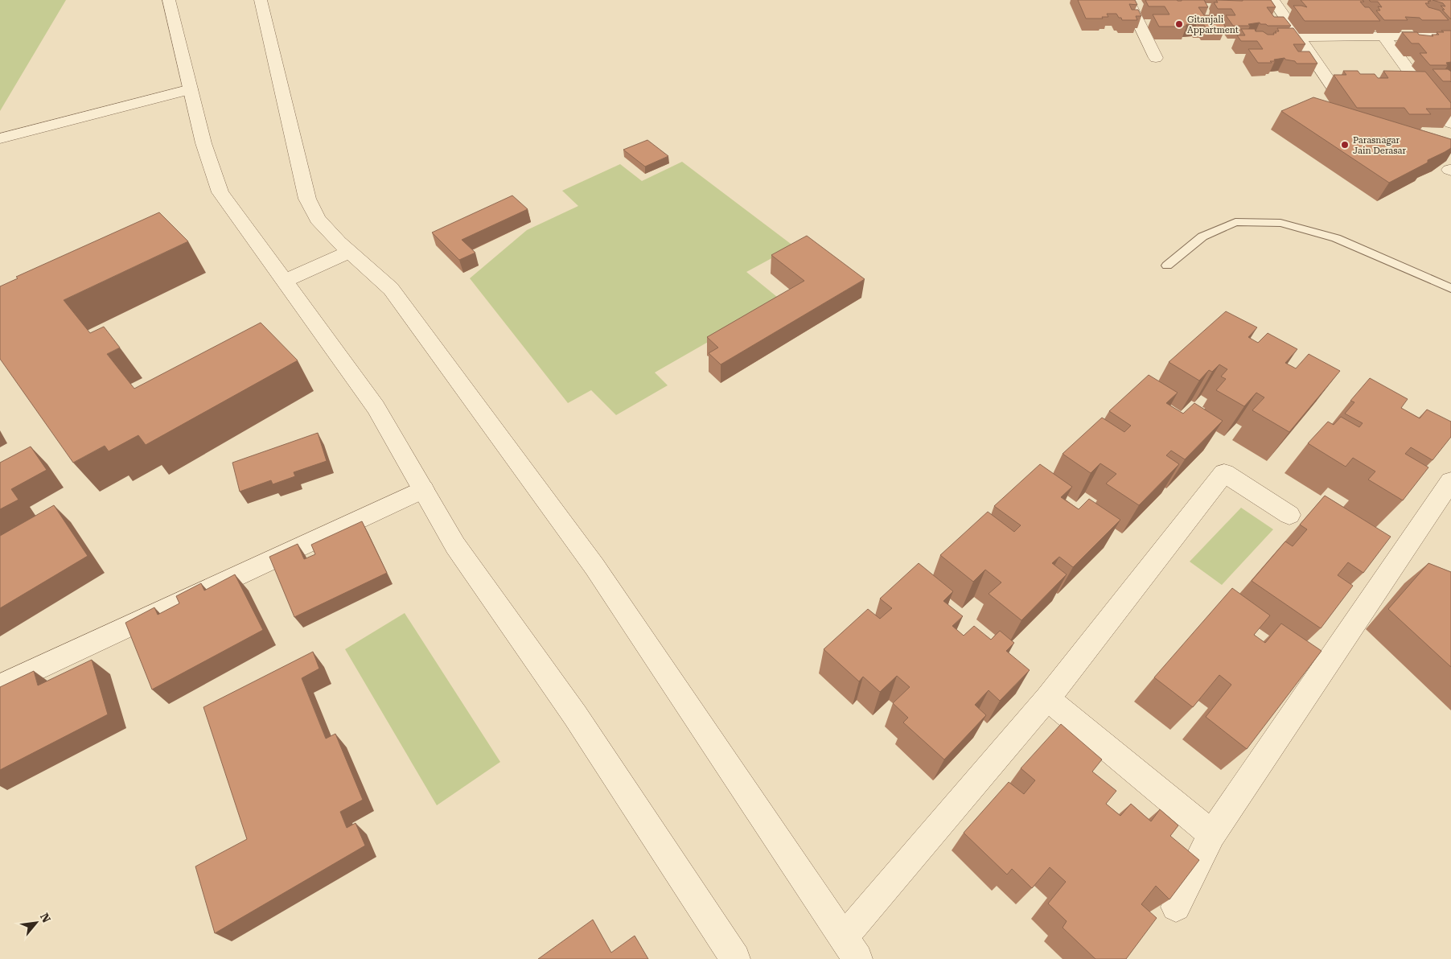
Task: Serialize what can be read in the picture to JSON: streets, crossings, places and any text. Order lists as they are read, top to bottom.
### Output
{
  "places": ["Gitanjali Appartment", "Parasnagar Jain Derasar"],
  "north": "top right"
}
